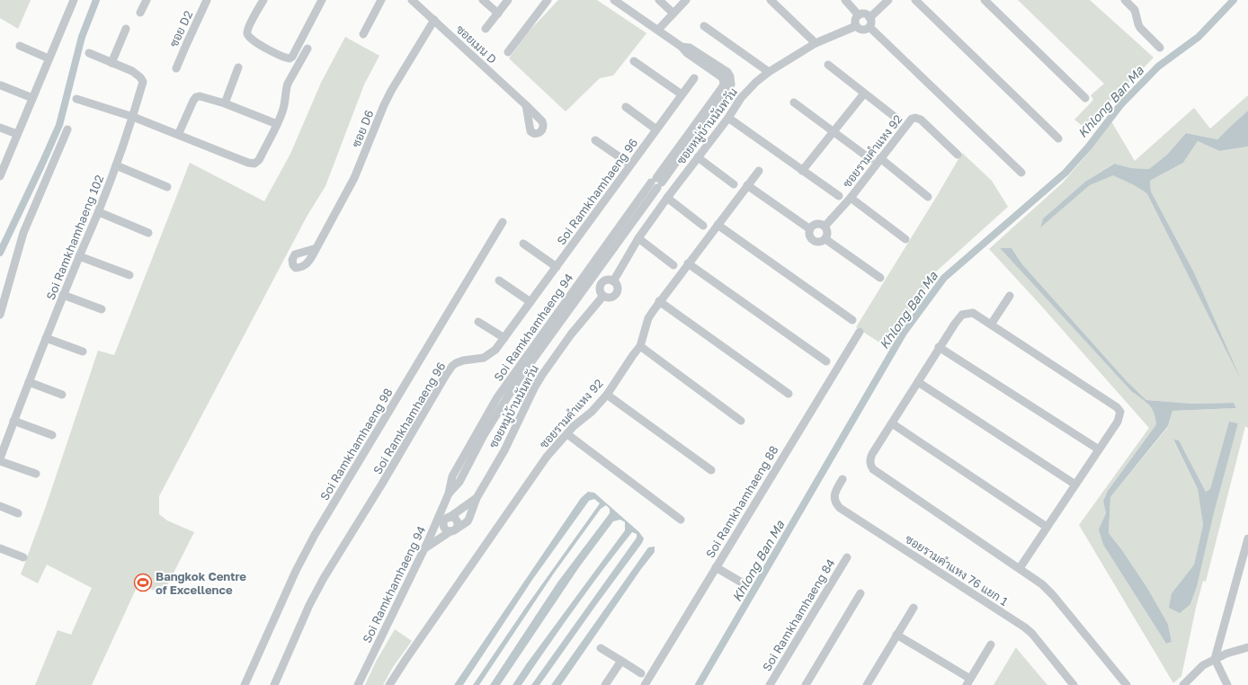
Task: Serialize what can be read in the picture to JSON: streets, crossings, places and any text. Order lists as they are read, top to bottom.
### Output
{
  "streets": {
    "street": [
      "ซอย D2",
      "ซอยเมน D",
      "ซอยหมู่บ้านนันทวัน",
      "ซอย D6",
      "ซอยรามคําแหง 92",
      "Soi Ramkhamhaeng 96",
      "Soi Ramkhamhaeng 102",
      "Soi Ramkhamhaeng 94",
      "Soi Ramkhamhaeng 98",
      "Soi Ramkhamhaeng 88",
      "ซอยรามคำแหง 76 แยก 1",
      "Soi Ramkhamhaeng 84"
    ]
  },
  "crossings": [
    ["ซอยเมน D", "ซอย D6"],
    ["ซอยหมู่บ้านนันทวัน", "Soi Ramkhamhaeng 94"]
  ],
  "water": ["Khlong Ban Ma"],
  "places": {
    "sports": ["Bangkok Centre of Excellence"]
  }
}
